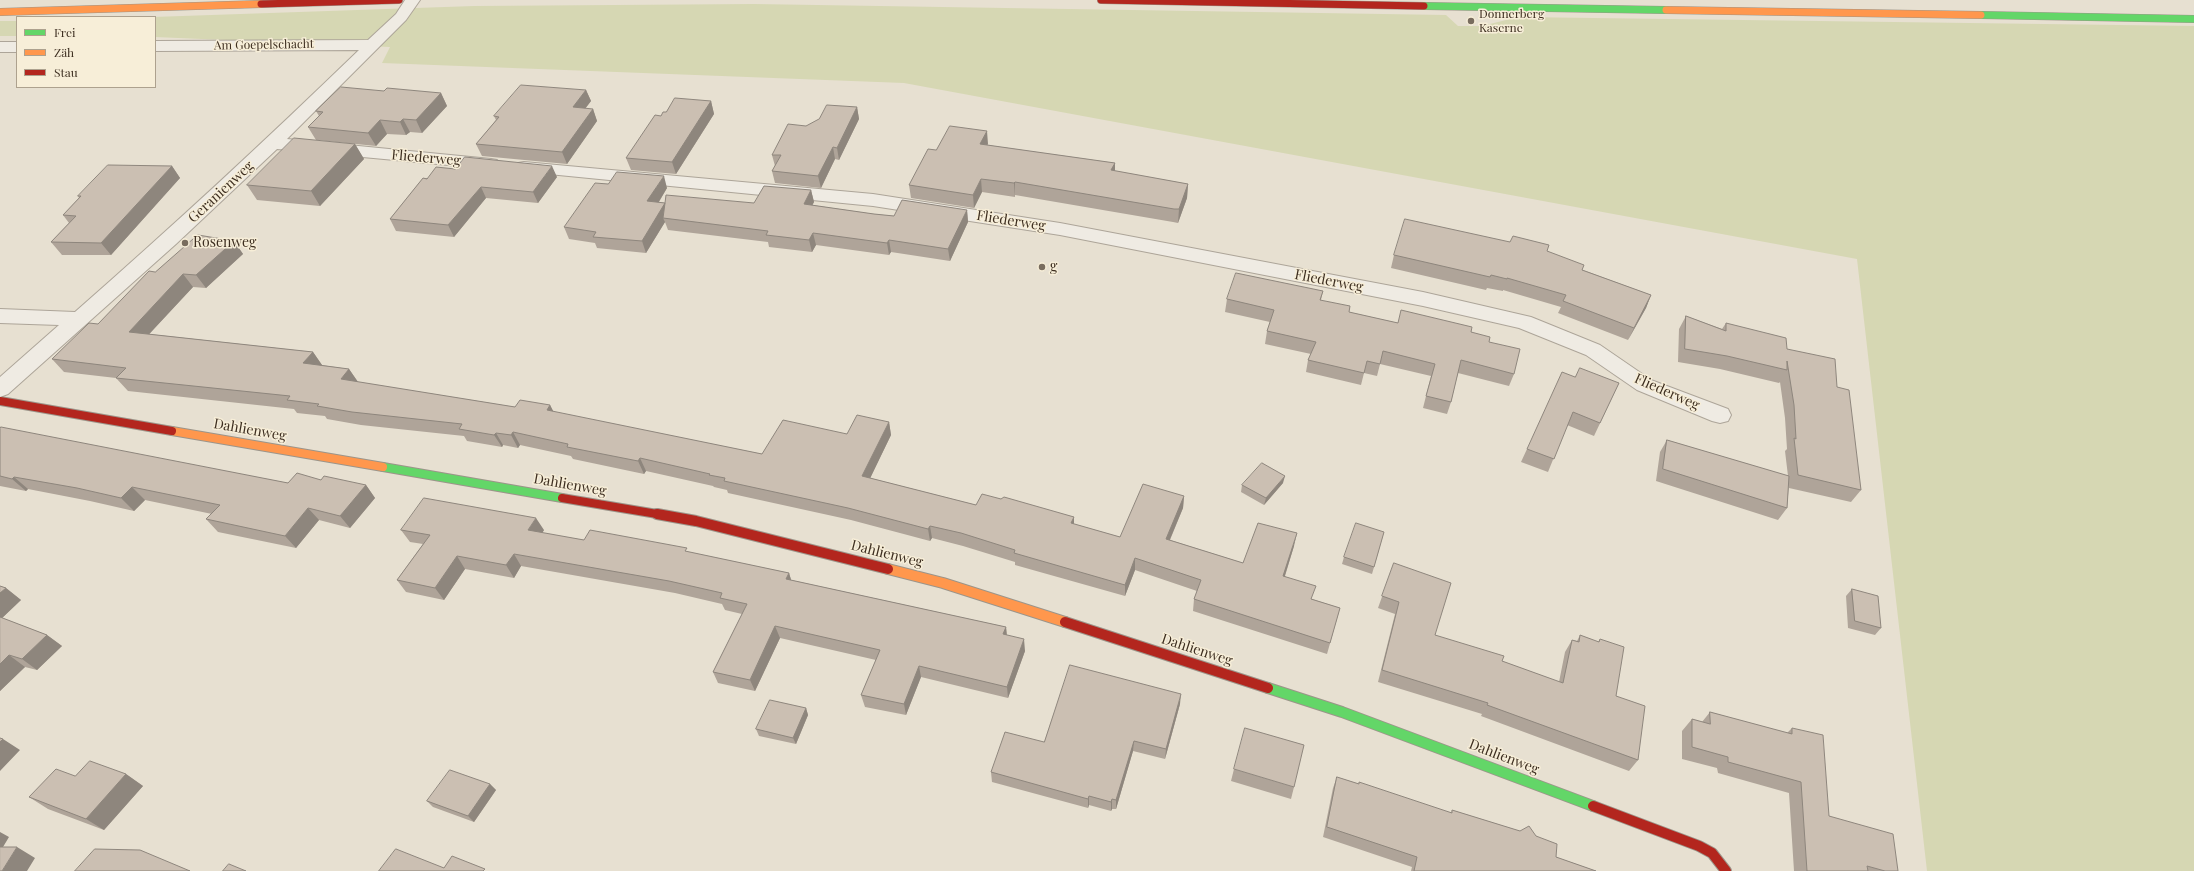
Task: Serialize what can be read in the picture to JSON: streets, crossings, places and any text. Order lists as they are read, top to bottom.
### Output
{
  "streets": {
    "street": [
      "Am Goepelschacht",
      "Fliederweg",
      "Geranienweg",
      "Dahlienweg"
    ]
  },
  "crossings": [
    ["Am Goepelschacht", "Geranienweg"],
    ["Fliederweg", "Geranienweg"]
  ],
  "places": ["Donnerberg Kaserne", "Rosenweg", "g"],
  "legend": ["Frei", "Zäh", "Stau"]
}
